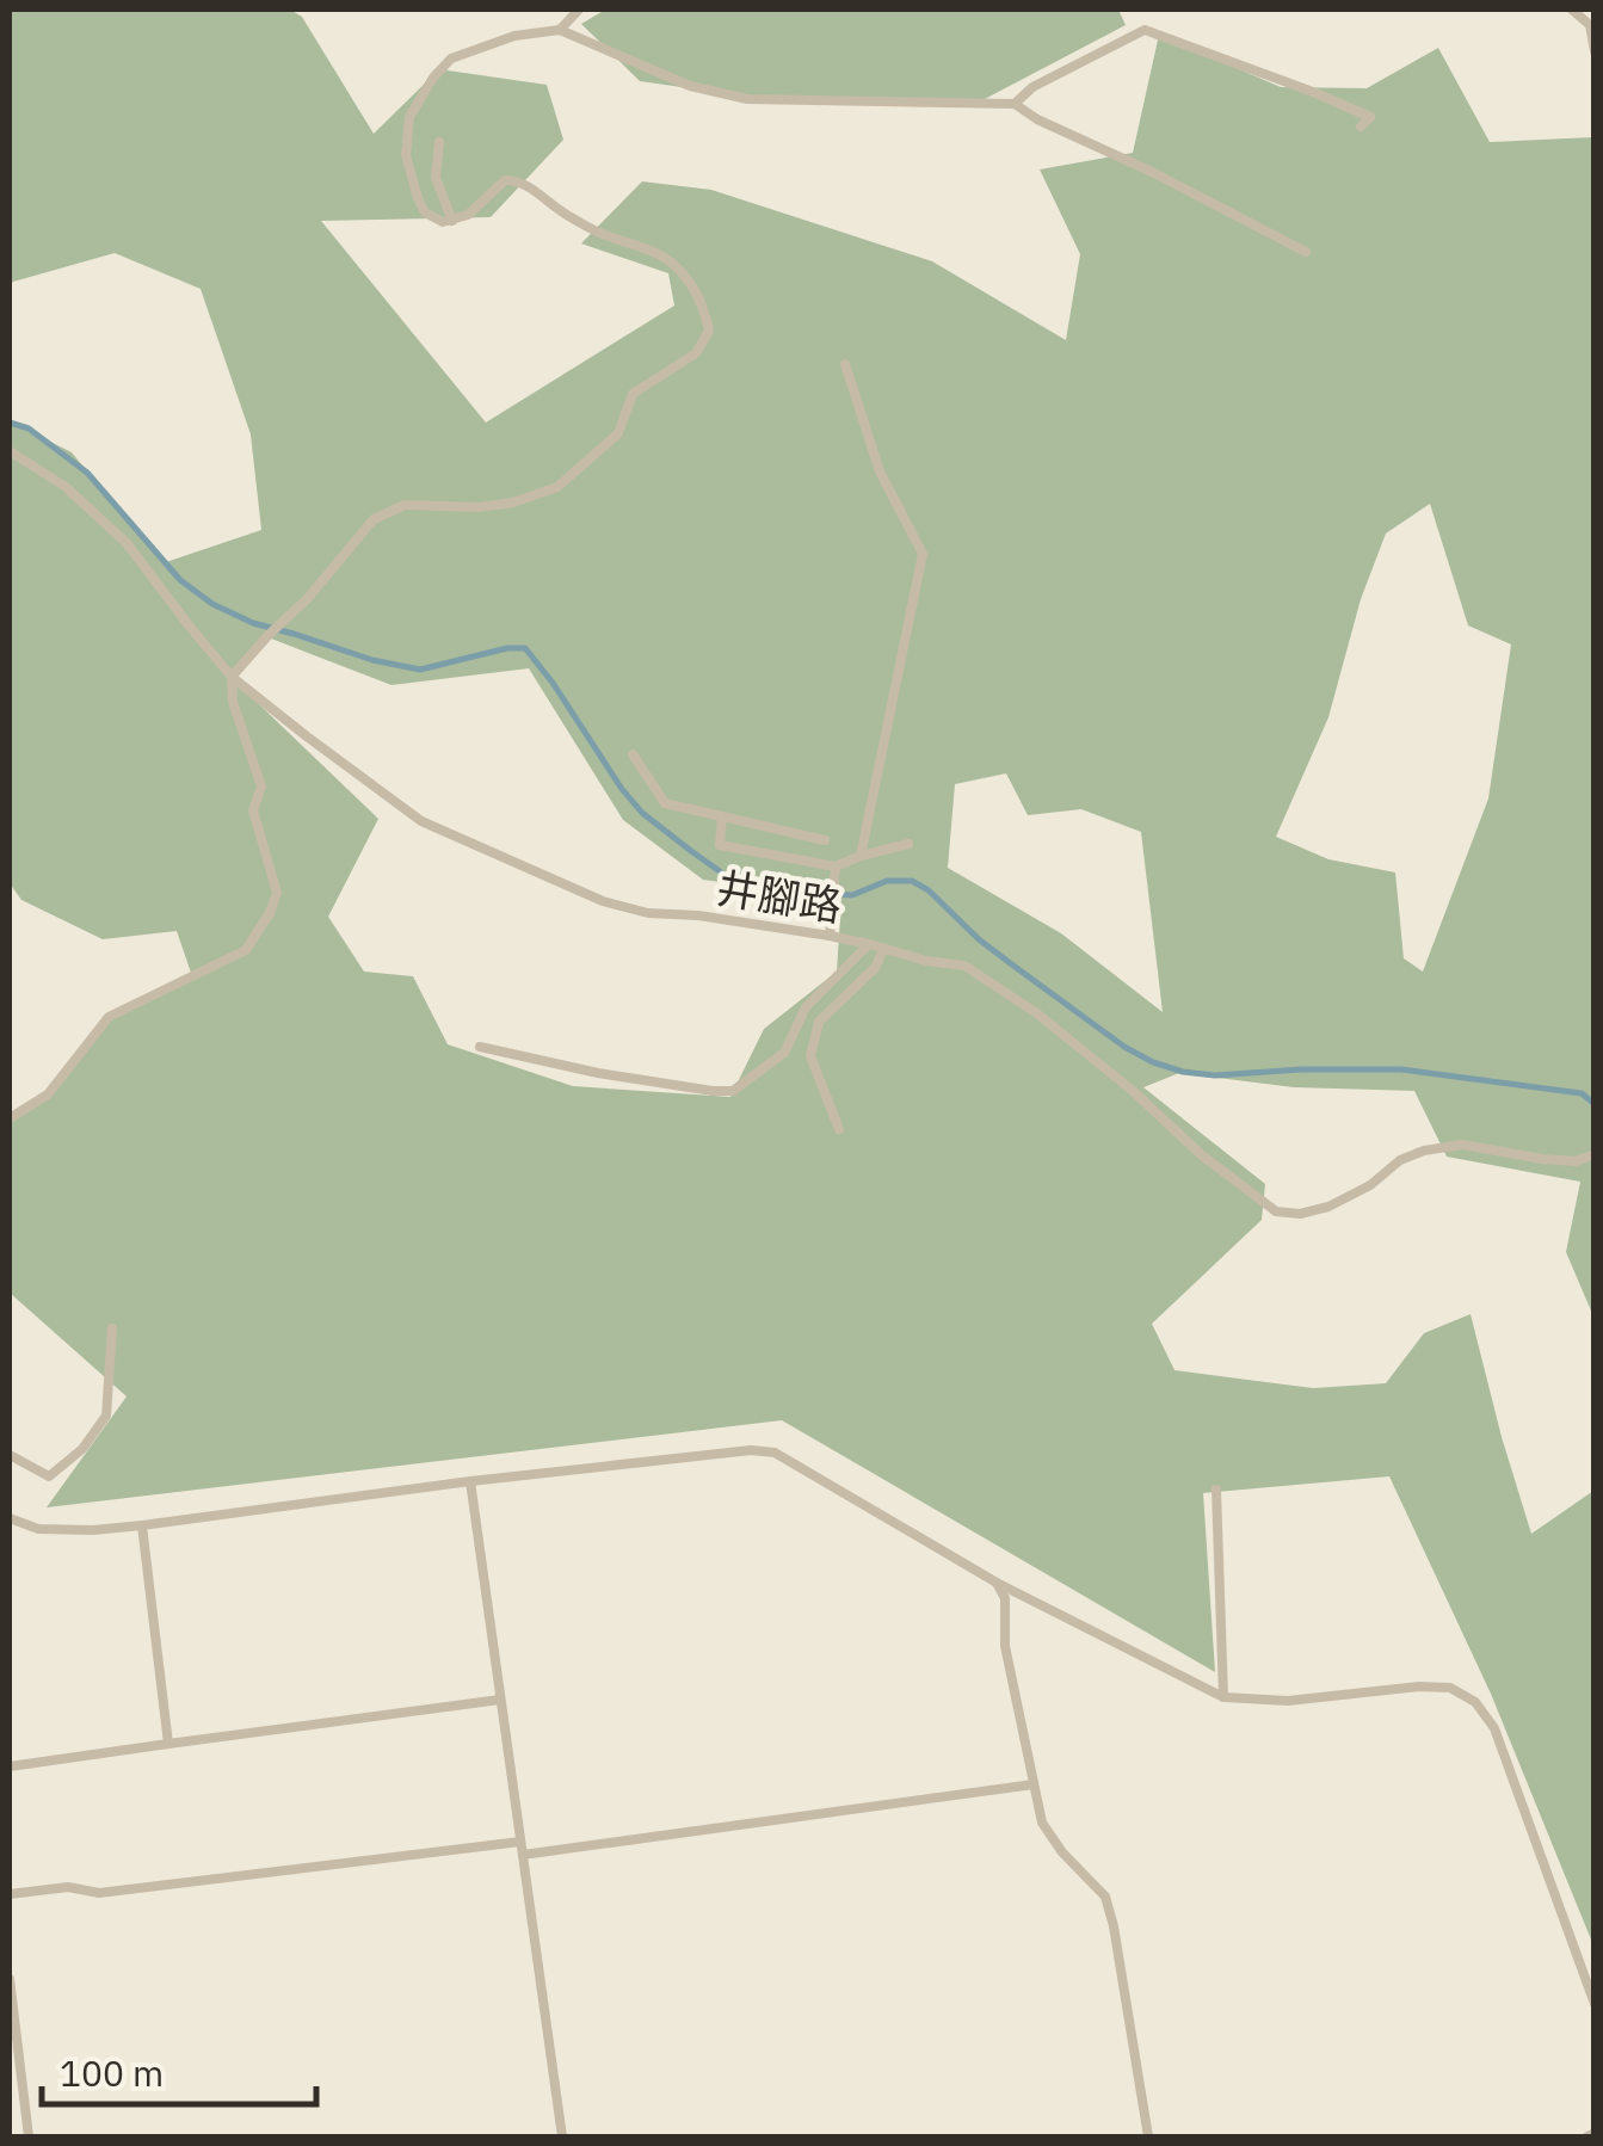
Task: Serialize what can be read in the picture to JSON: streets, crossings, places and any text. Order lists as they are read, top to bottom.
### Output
{
  "streets": {
    "lane": ["井腳路"]
  },
  "scale_bar": "100 m"
}
